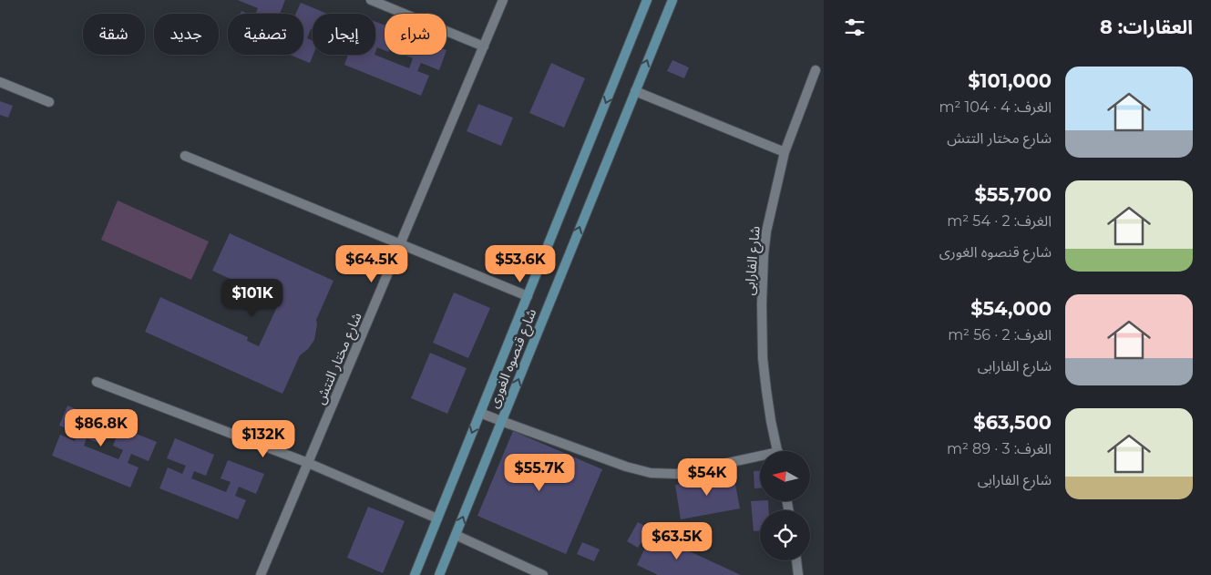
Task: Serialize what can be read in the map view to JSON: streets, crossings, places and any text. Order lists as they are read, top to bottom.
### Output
{
  "streets": {
    "street": ["شارع الفارابى", "شارع مختار التتش", "شارع قنصوه الغورى"]
  },
  "north": "left",
  "page": {
    "heading": "العقارات: 8",
    "chip": [
      "شراء",
      "إيجار",
      "تصفية",
      "جديد",
      "شقة"
    ],
    "list": [
      {
        "name": "$101,000",
        "note": "الغرف: 4 · 104 m² · شارع مختار التتش"
      },
      {
        "name": "$55,700",
        "note": "الغرف: 2 · 54 m² · شارع قنصوه الغورى"
      },
      {
        "name": "$54,000",
        "note": "الغرف: 2 · 56 m² · شارع الفارابى"
      },
      {
        "name": "$63,500",
        "note": "الغرف: 3 · 89 m² · شارع الفارابى"
      }
    ],
    "price": [
      "$64.5K",
      "$53.6K",
      "$101K",
      "$86.8K",
      "$132K",
      "$55.7K",
      "$54K",
      "$63.5K"
    ]
  }
}
